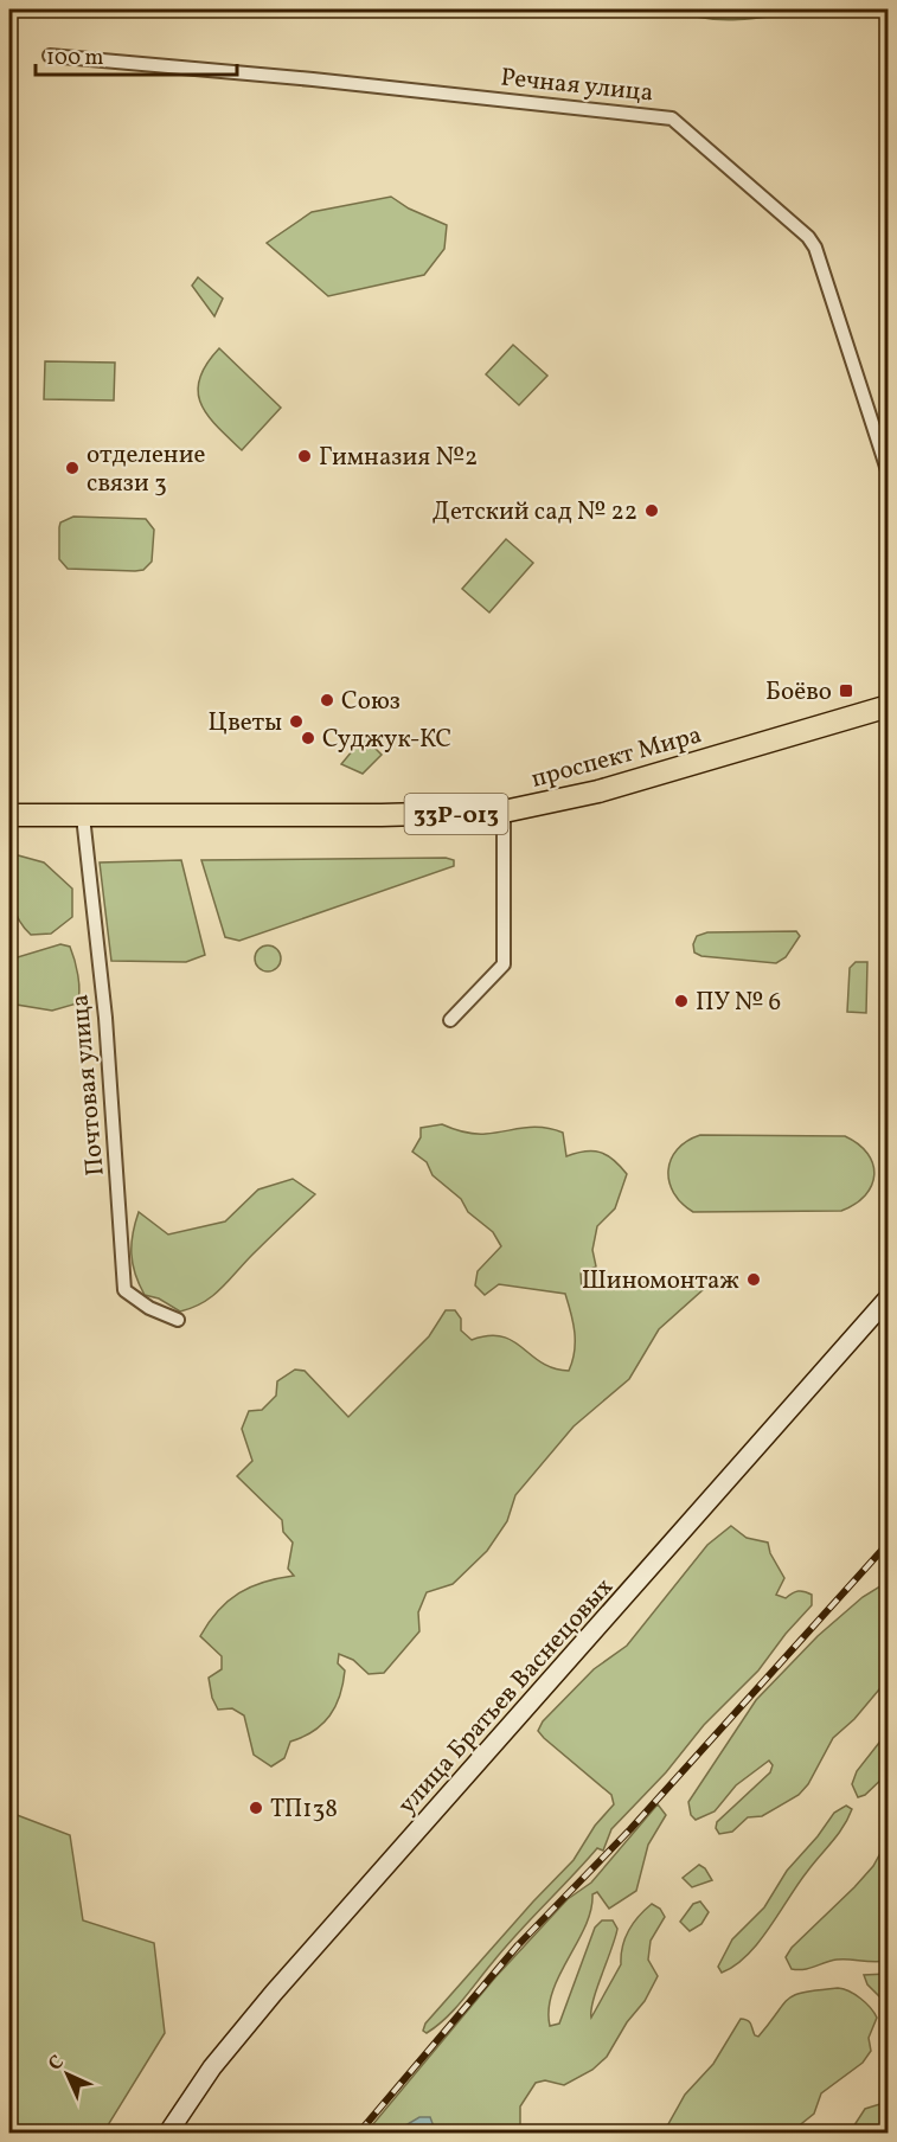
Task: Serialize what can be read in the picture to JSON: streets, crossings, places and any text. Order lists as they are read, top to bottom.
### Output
{
  "streets": {
    "main road": ["проспект Мира", "33Р-013", "улица Братьев Васнецовых"],
    "street": ["Речная улица", "Почтовая улица"]
  },
  "crossings": [
    ["проспект Мира", "Почтовая улица"]
  ],
  "places": {
    "other": [
      "Гимназия №2",
      "отделение связи 3",
      "Детский сад № 22",
      "Союз",
      "Цветы",
      "Суджук-КС",
      "ПУ № 6",
      "Шиномонтаж",
      "ТП138"
    ],
    "transit": ["Боёво"]
  },
  "scale_bar": "100 m",
  "north": "top left"
}
